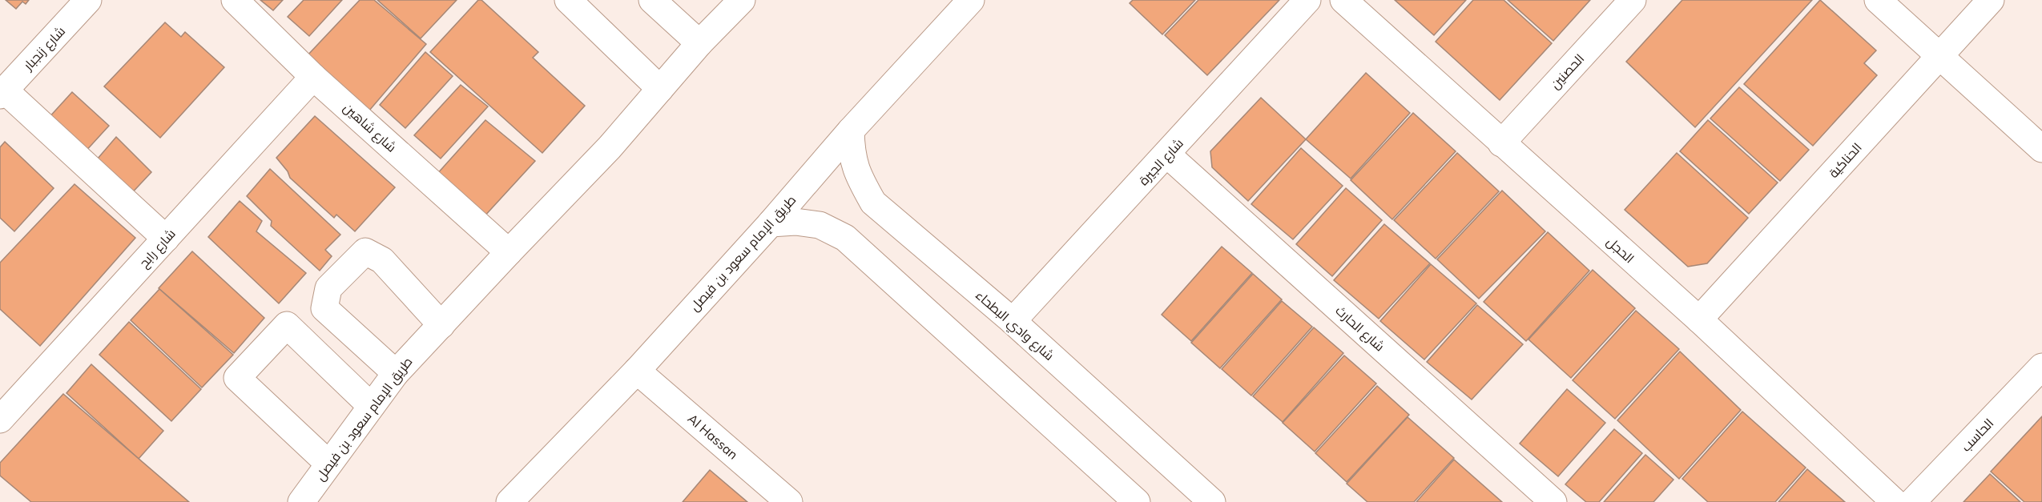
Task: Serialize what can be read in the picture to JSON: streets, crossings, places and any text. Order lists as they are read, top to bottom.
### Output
{
  "streets": {
    "street": [
      "شارع زنجبار",
      "الحصنين",
      "شارع شاهين",
      "الحناكية",
      "شارع الجيرة",
      "شارع رابح",
      "الحجل",
      "طريق الإمام سعود بن فيصل",
      "شارع وادي البطحاء",
      "شارع الحارث",
      "الحاسب",
      "Al Hassan"
    ]
  },
  "crossings": [
    ["الحصنين", "الحجل"],
    ["شارع شاهين", "شارع رابح"],
    ["شارع شاهين", "طريق الإمام سعود بن فيصل"],
    ["الحناكية", "الحجل"],
    ["شارع الجيرة", "شارع وادي البطحاء"],
    ["شارع الجيرة", "شارع الحارث"],
    ["طريق الإمام سعود بن فيصل", "شارع وادي البطحاء"],
    ["طريق الإمام سعود بن فيصل", "Al Hassan"]
  ]
}
